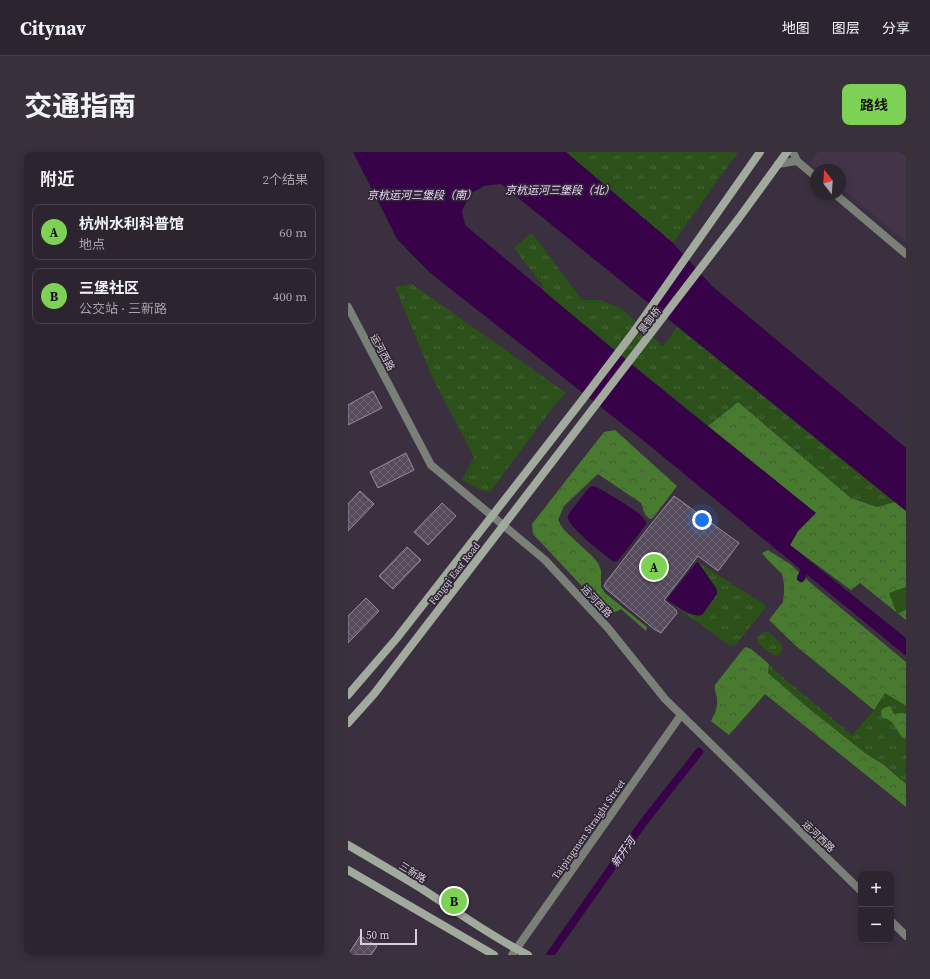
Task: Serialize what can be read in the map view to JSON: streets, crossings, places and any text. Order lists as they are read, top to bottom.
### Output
{
  "streets": {
    "main road": ["景御桥", "Fengqi East Road", "三新路"],
    "street": ["运河西路", "Taipingmen Straight Street"]
  },
  "crossings": [
    ["景御桥", "Fengqi East Road"],
    ["运河西路", "Fengqi East Road"],
    ["运河西路", "Taipingmen Straight Street"],
    ["Taipingmen Straight Street", "三新路"]
  ],
  "water": ["京杭运河三堡段（北）", "京杭运河三堡段（南）", "新开河"],
  "scale_bar": "50 m",
  "north": "top",
  "page": {
    "header": "Citynav",
    "nav": ["地图", "图层", "分享"],
    "title": "交通指南",
    "buttons": "路线",
    "heading": ["附近", "2个结果"],
    "list": [
      {
        "mark": "A",
        "name": "杭州水利科普馆",
        "note": "地点",
        "value": "60 m"
      },
      {
        "mark": "B",
        "name": "三堡社区",
        "note": "公交站 · 三新路",
        "value": "400 m"
      }
    ],
    "pins": ["A", "B"],
    "map_buttons": ["+", "−"],
    "scale": "50 m"
  }
}
